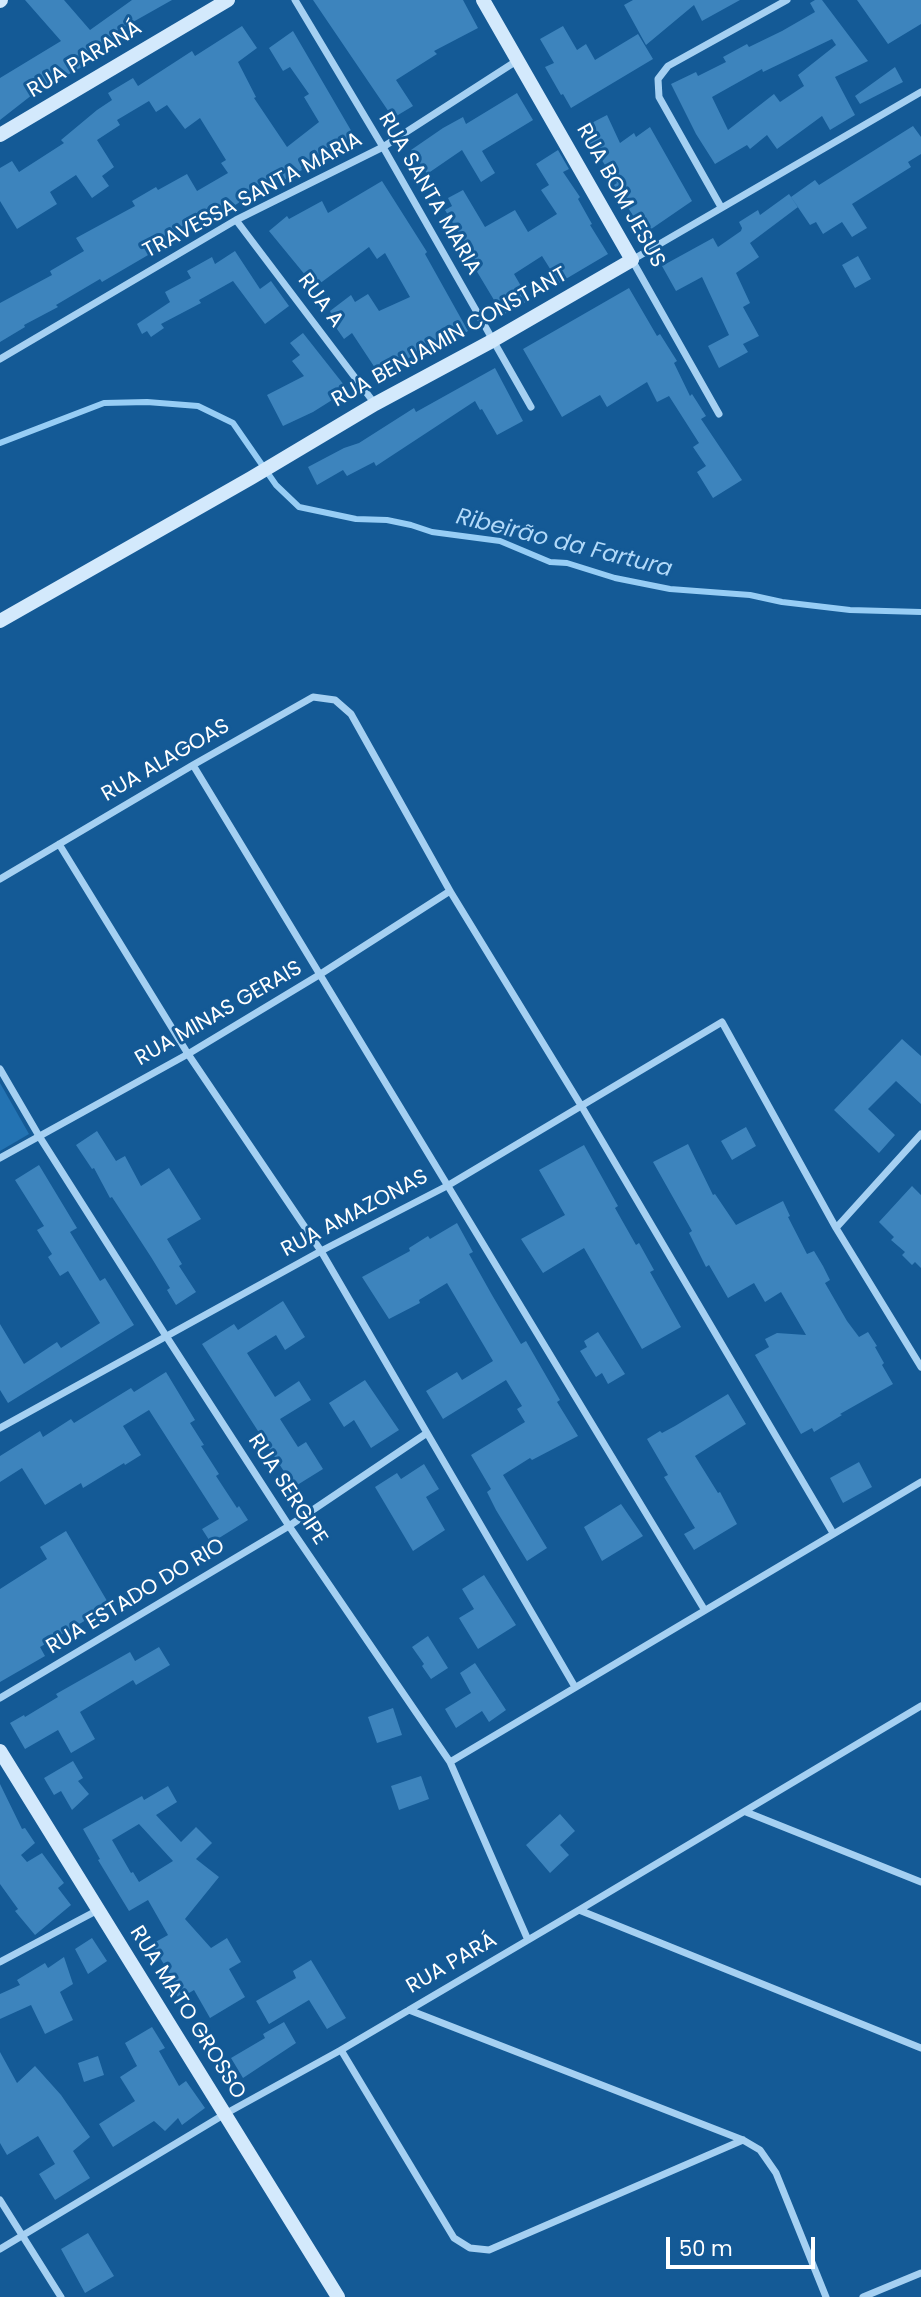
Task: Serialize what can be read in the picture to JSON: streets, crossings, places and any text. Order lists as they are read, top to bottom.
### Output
{
  "streets": {
    "street": [
      "RUA PARANÁ",
      "RUA SANTA MARIA",
      "TRAVESSA SANTA MARIA",
      "RUA BOM JESUS",
      "RUA A",
      "RUA BENJAMIN CONSTANT",
      "RUA ALAGOAS",
      "RUA MINAS GERAIS",
      "RUA AMAZONAS",
      "RUA SERGIPE",
      "RUA ESTADO DO RIO",
      "RUA PARÁ",
      "RUA MATO GROSSO"
    ]
  },
  "crossings": [
    ["RUA SANTA MARIA", "TRAVESSA SANTA MARIA"],
    ["RUA SANTA MARIA", "RUA BENJAMIN CONSTANT"],
    ["TRAVESSA SANTA MARIA", "RUA BOM JESUS"],
    ["TRAVESSA SANTA MARIA", "RUA A"],
    ["RUA BOM JESUS", "RUA BENJAMIN CONSTANT"],
    ["RUA A", "RUA BENJAMIN CONSTANT"],
    ["RUA ALAGOAS", "RUA MINAS GERAIS"],
    ["RUA MINAS GERAIS", "RUA SERGIPE"],
    ["RUA AMAZONAS", "RUA SERGIPE"],
    ["RUA SERGIPE", "RUA ESTADO DO RIO"],
    ["RUA SERGIPE", "RUA PARÁ"],
    ["RUA PARÁ", "RUA MATO GROSSO"]
  ],
  "water": ["Ribeirão da Fartura"],
  "scale_bar": "50 m"
}
